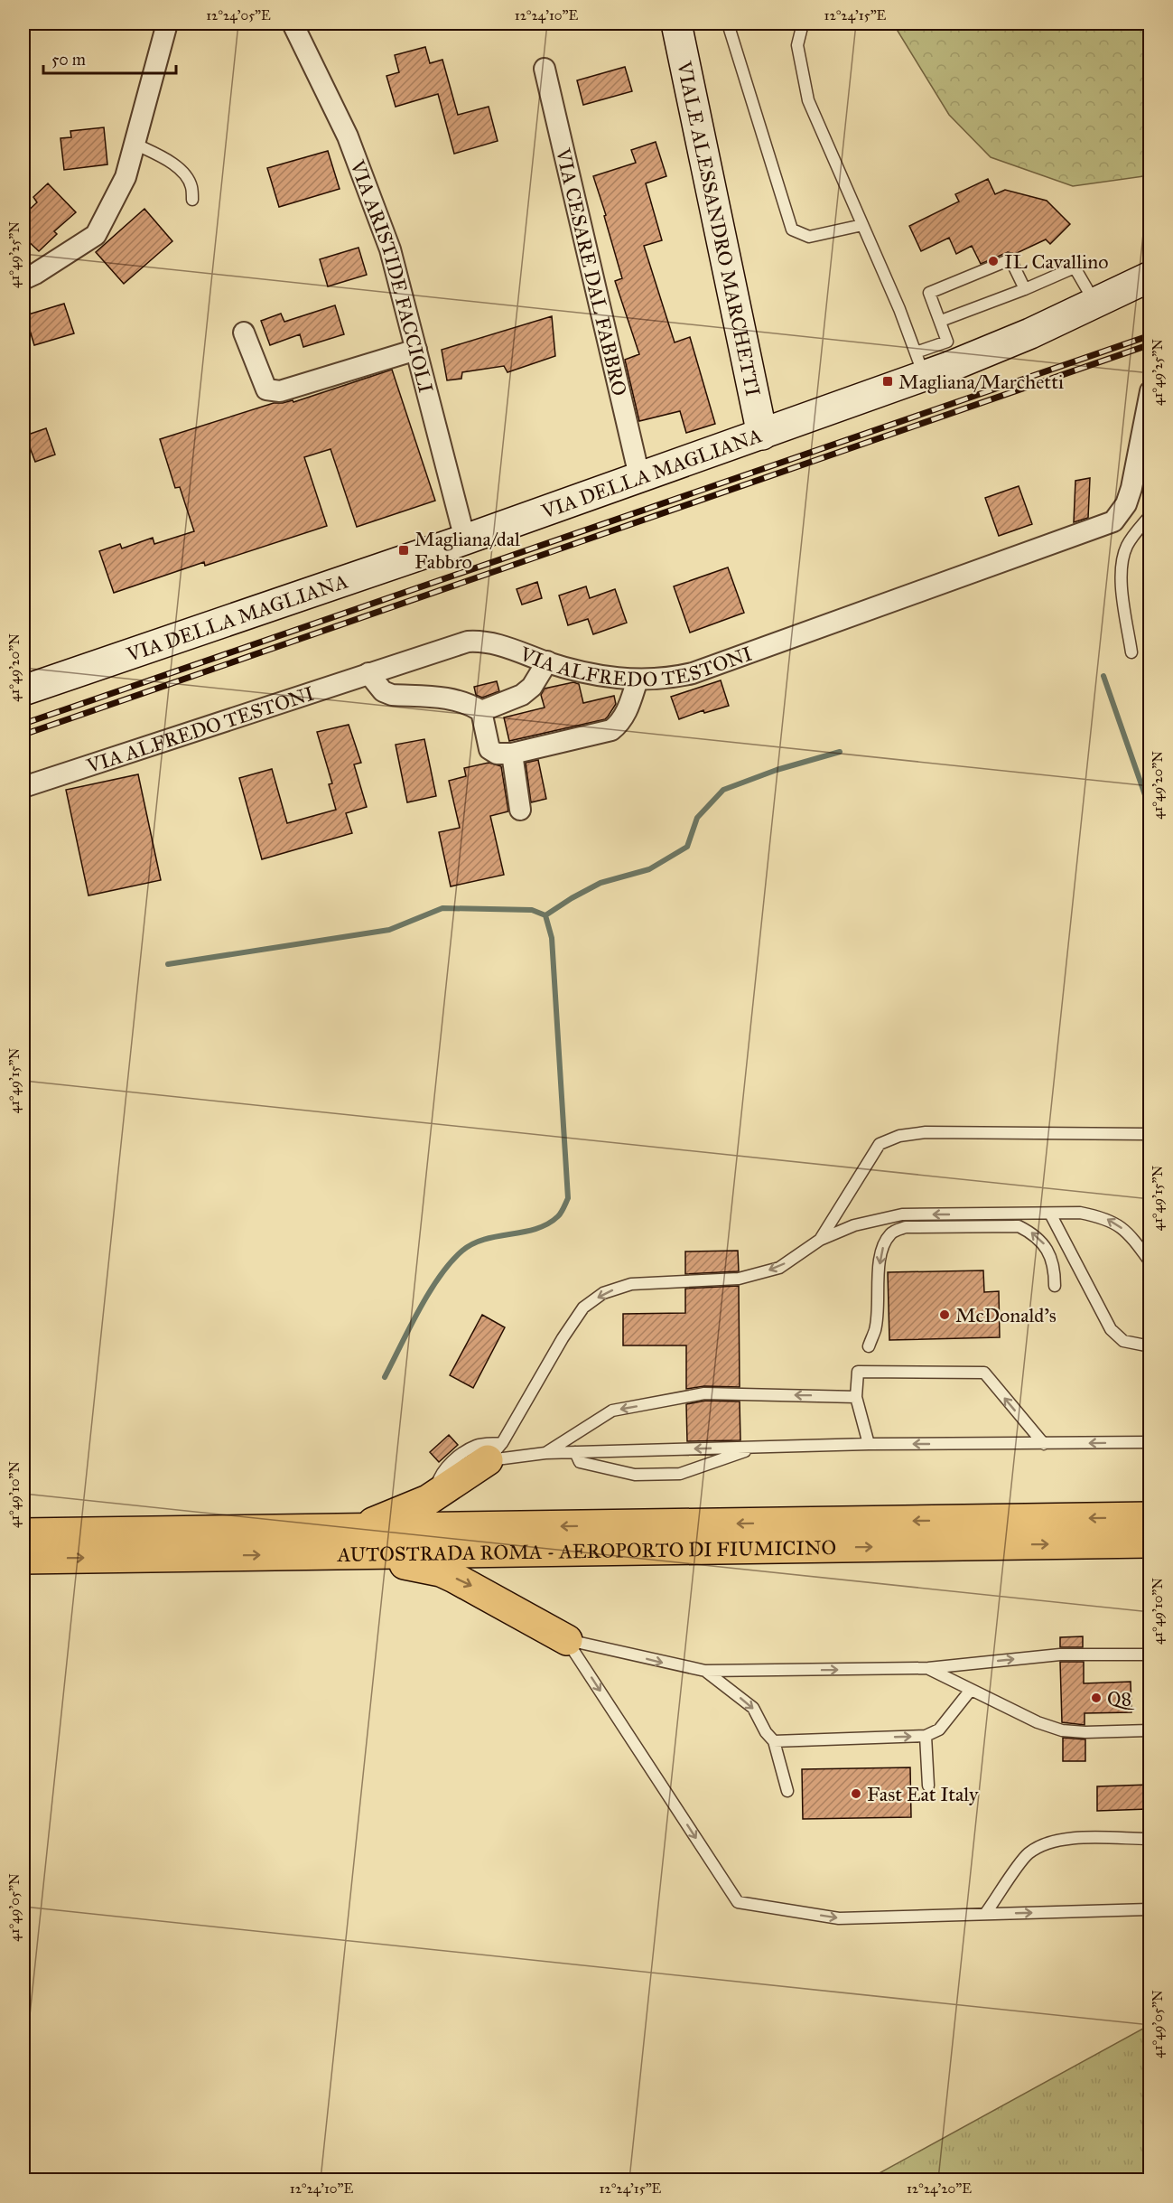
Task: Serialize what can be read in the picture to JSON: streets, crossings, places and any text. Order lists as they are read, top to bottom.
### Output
{
  "streets": {
    "highway": ["AUTOSTRADA ROMA - AEROPORTO DI FIUMICINO"],
    "main road": ["VIALE ALESSANDRO MARCHETTI", "VIA DELLA MAGLIANA"],
    "street": ["VIA CESARE DAL FABBRO", "VIA ARISTIDE FACCIOLI", "VIA ALFREDO TESTONI"]
  },
  "crossings": [
    ["VIALE ALESSANDRO MARCHETTI", "VIA DELLA MAGLIANA"],
    ["VIA CESARE DAL FABBRO", "VIA DELLA MAGLIANA"],
    ["VIA ARISTIDE FACCIOLI", "VIA DELLA MAGLIANA"]
  ],
  "places": {
    "other": [
      "IL Cavallino",
      "McDonald's",
      "Q8",
      "Fast Eat Italy"
    ],
    "transit": ["Magliana/Marchetti", "Magliana/dal Fabbro"]
  },
  "scale_bar": "50 m",
  "coordinates": [
    "12°24'05\"E",
    "12°24'10\"E",
    "12°24'15\"E",
    "41°49'25\"N",
    "41°49'20\"N",
    "41°49'15\"N",
    "41°49'10\"N",
    "41°49'05\"N",
    "12°24'20\"E"
  ]
}
